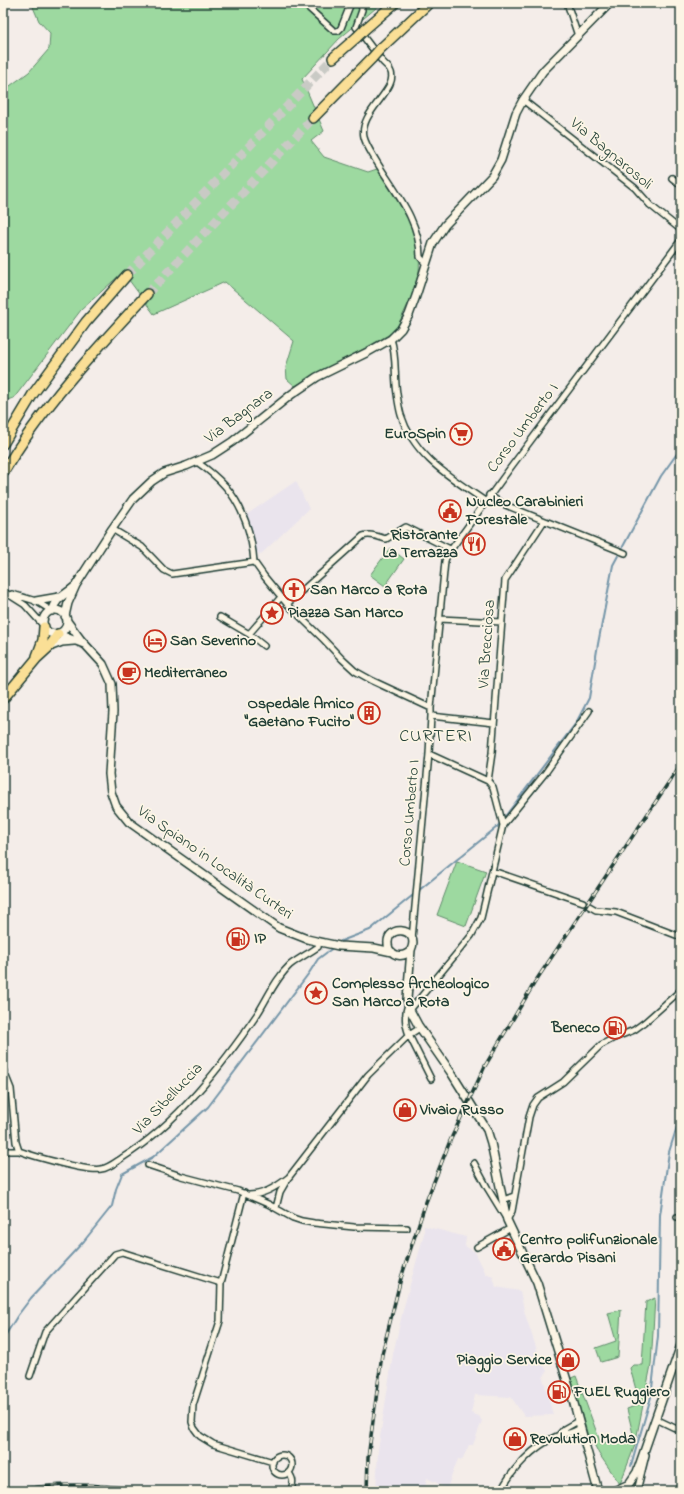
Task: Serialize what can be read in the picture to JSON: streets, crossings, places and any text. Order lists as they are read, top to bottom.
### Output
{
  "streets": {
    "main road": ["Via Bagnara", "Via Spiano in Località Curteri"],
    "street": [
      "Via Bagnarosoli",
      "Corso Umberto I",
      "Via Brecciosa",
      "Via Sibelluccia"
    ]
  },
  "crossings": [
    ["Via Bagnarosoli", "Via Bagnara"],
    ["Via Bagnara", "Via Spiano in Località Curteri"],
    ["Corso Umberto I", "Via Spiano in Località Curteri"],
    ["Via Spiano in Località Curteri", "Via Sibelluccia"]
  ],
  "districts": ["CURTERI"],
  "places": {
    "supermarket": ["EuroSpin"],
    "public building": ["Nucleo Carabinieri Forestale", "Centro polifunzionale Gerardo Pisani"],
    "restaurant": ["Ristorante La Terrazza"],
    "church": ["San Marco a Rota"],
    "place": ["Piazza San Marco", "Complesso Archeologico San Marco a Rota"],
    "hotel": ["San Severino"],
    "cafe": ["Mediterraneo"],
    "building": ["Ospedale Amico \"Gaetano Fucito\""],
    "fuel station": ["IP", "Beneco", "FUEL Ruggiero"],
    "shop": ["Vivaio Russo", "Piaggio Service", "Revolution Moda"]
  }
}
